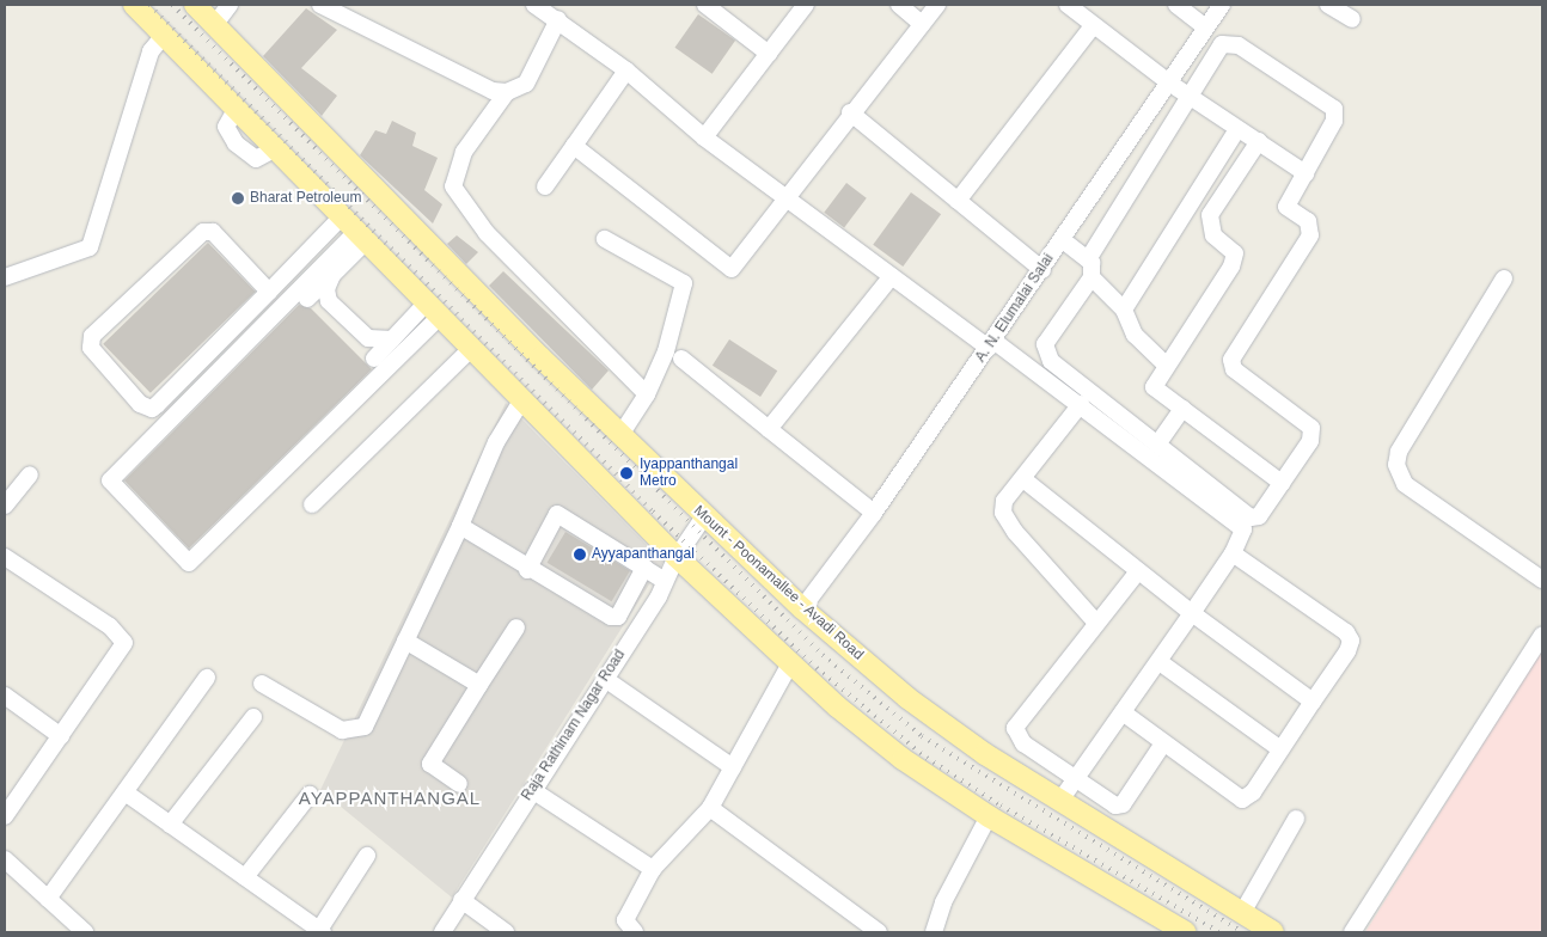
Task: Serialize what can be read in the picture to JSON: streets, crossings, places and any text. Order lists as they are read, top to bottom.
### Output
{
  "streets": {
    "main road": ["Mount - Poonamallee - Avadi Road"],
    "street": ["A. N. Elumalai Salai", "Raja Rathinam Nagar Road"]
  },
  "crossings": [
    ["A. N. Elumalai Salai", "Mount - Poonamallee - Avadi Road"],
    ["Mount - Poonamallee - Avadi Road", "Raja Rathinam Nagar Road"]
  ],
  "districts": ["AYAPPANTHANGAL"],
  "places": ["Bharat Petroleum", "Iyappanthangal Metro", "Ayyapanthangal"]
}
